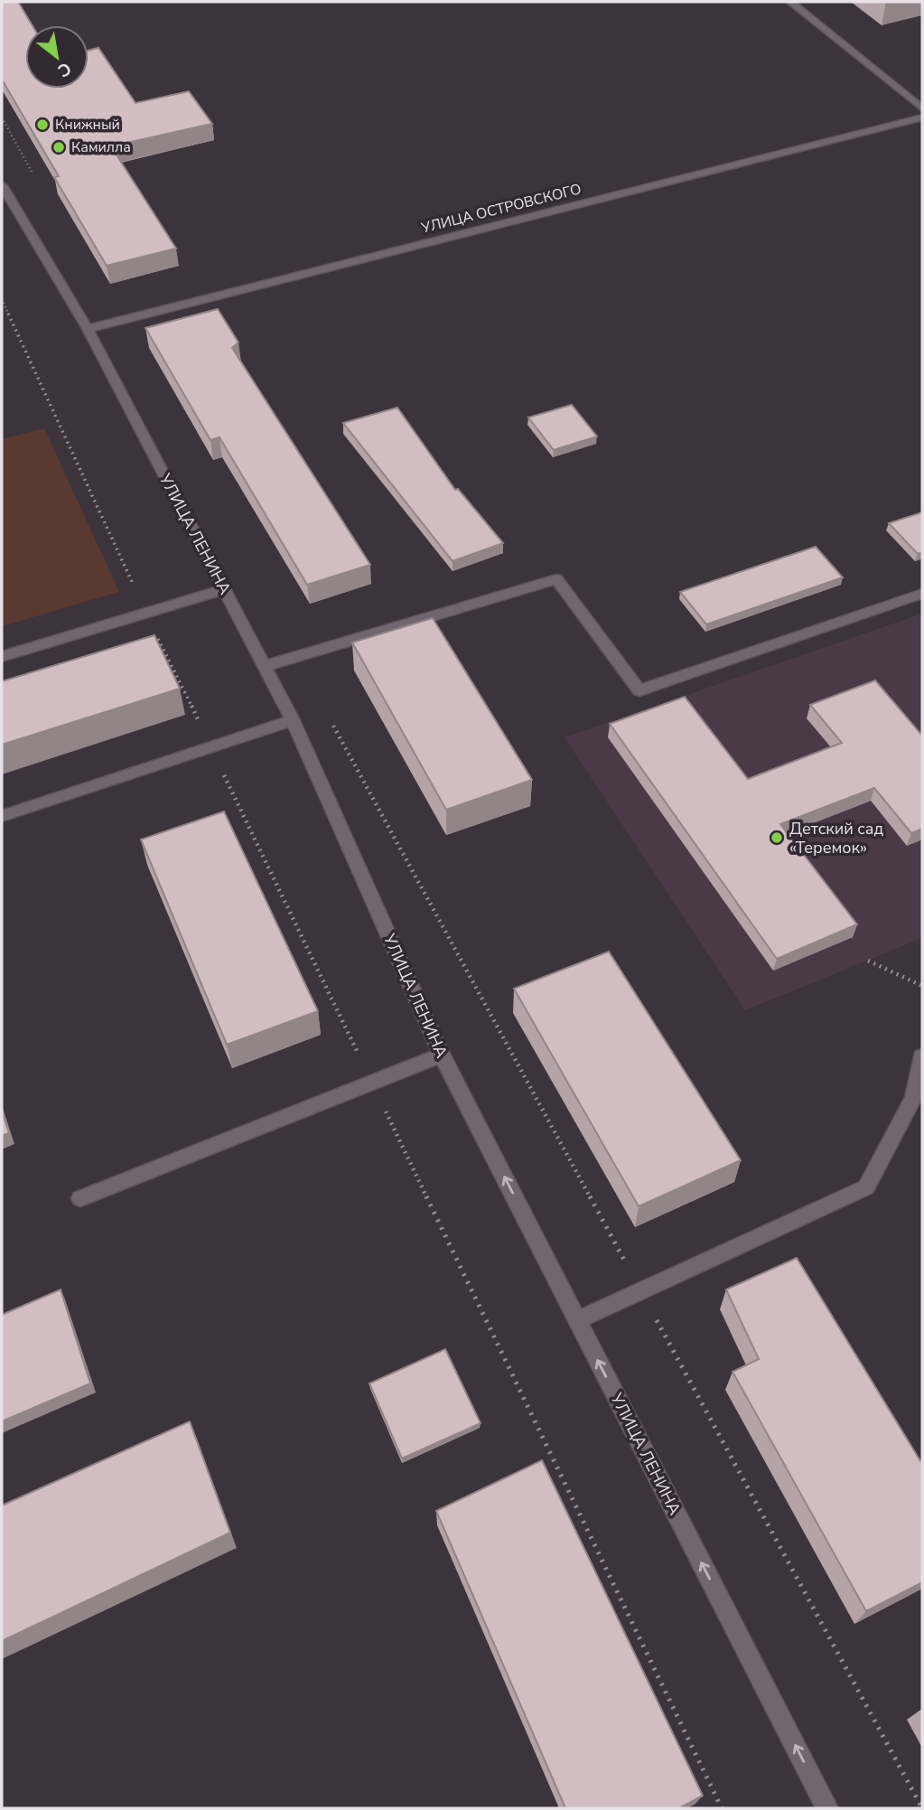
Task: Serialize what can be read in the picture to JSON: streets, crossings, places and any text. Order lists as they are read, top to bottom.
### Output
{
  "streets": {
    "street": ["УЛИЦА ОСТРОВСКОГО", "УЛИЦА ЛЕНИНА"]
  },
  "crossings": [
    ["УЛИЦА ОСТРОВСКОГО", "УЛИЦА ЛЕНИНА"]
  ],
  "one_way": ["УЛИЦА ЛЕНИНА"],
  "places": ["Книжный", "Камилла", "Детский сад «Теремок»"],
  "north": "bottom right"
}
